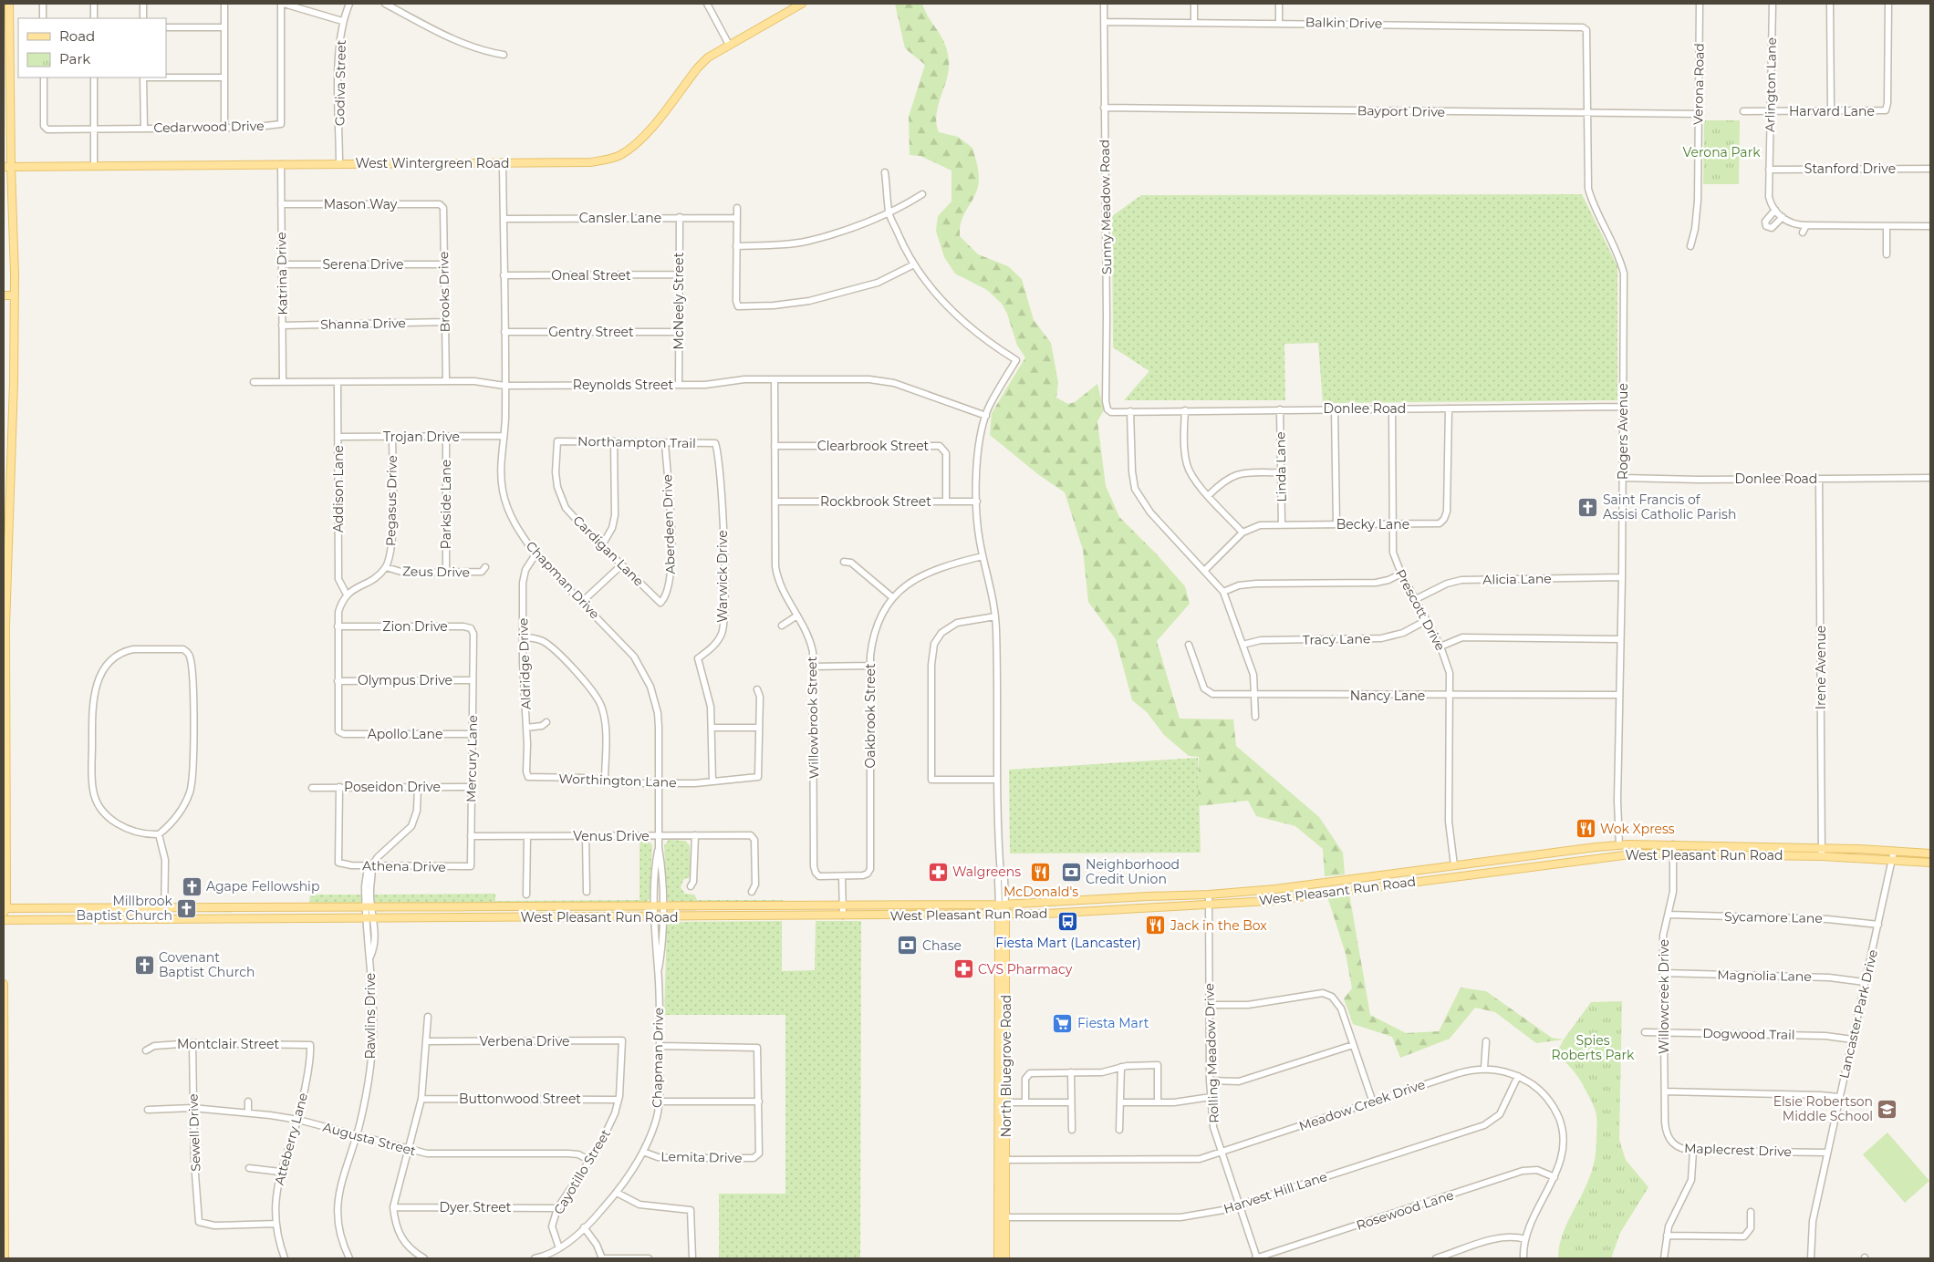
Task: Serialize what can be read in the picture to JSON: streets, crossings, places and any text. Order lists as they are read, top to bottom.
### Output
{
  "streets": {
    "main road": ["West Wintergreen Road", "West Pleasant Run Road", "North Bluegrove Road"],
    "street": [
      "Balkin Drive",
      "Godiva Street",
      "Verona Road",
      "Arlington Lane",
      "Bayport Drive",
      "Harvard Lane",
      "Cedarwood Drive",
      "Stanford Drive",
      "Mason Way",
      "Sunny Meadow Road",
      "Cansler Lane",
      "Serena Drive",
      "Katrina Drive",
      "Oneal Street",
      "Brooks Drive",
      "McNeely Street",
      "Shanna Drive",
      "Gentry Street",
      "Reynolds Street",
      "Donlee Road",
      "Rogers Avenue",
      "Trojan Drive",
      "Northampton Trail",
      "Clearbrook Street",
      "Linda Lane",
      "Addison Lane",
      "Pegasus Drive",
      "Rockbrook Street",
      "Parkside Lane",
      "Aberdeen Drive",
      "Becky Lane",
      "Cardigan Lane",
      "Zeus Drive",
      "Warwick Drive",
      "Alicia Lane",
      "Chapman Drive",
      "Prescott Drive",
      "Zion Drive",
      "Tracy Lane",
      "Aldridge Drive",
      "Irene Avenue",
      "Olympus Drive",
      "Nancy Lane",
      "Oakbrook Street",
      "Willowbrook Street",
      "Apollo Lane",
      "Mercury Lane",
      "Worthington Lane",
      "Poseidon Drive",
      "Venus Drive",
      "Athena Drive",
      "Sycamore Lane",
      "Magnolia Lane",
      "Willowcreek Drive",
      "Lancaster Park Drive",
      "Rawlins Drive",
      "Dogwood Trail",
      "Verbena Drive",
      "Montclair Street",
      "Rolling Meadow Drive",
      "Buttonwood Street",
      "Meadow Creek Drive",
      "Sewell Drive",
      "Atteberry Lane",
      "Augusta Street",
      "Maplecrest Drive",
      "Lemita Drive",
      "Cayotillo Street",
      "Harvest Hill Lane",
      "Dyer Street",
      "Rosewood Lane"
    ]
  },
  "crossings": [
    ["Balkin Drive", "Sunny Meadow Road"],
    ["Balkin Drive", "Rogers Avenue"],
    ["Godiva Street", "Cedarwood Drive"],
    ["Godiva Street", "West Wintergreen Road"],
    ["Verona Road", "Bayport Drive"],
    ["Arlington Lane", "Harvard Lane"],
    ["Arlington Lane", "Stanford Drive"],
    ["Bayport Drive", "Sunny Meadow Road"],
    ["Bayport Drive", "Rogers Avenue"],
    ["West Wintergreen Road", "Katrina Drive"],
    ["West Wintergreen Road", "Chapman Drive"],
    ["Mason Way", "Katrina Drive"],
    ["Mason Way", "Brooks Drive"],
    ["Sunny Meadow Road", "Donlee Road"],
    ["Cansler Lane", "McNeely Street"],
    ["Cansler Lane", "Chapman Drive"],
    ["Serena Drive", "Katrina Drive"],
    ["Serena Drive", "Brooks Drive"],
    ["Katrina Drive", "Shanna Drive"],
    ["Katrina Drive", "Reynolds Street"],
    ["Oneal Street", "McNeely Street"],
    ["Oneal Street", "Chapman Drive"],
    ["Brooks Drive", "Shanna Drive"],
    ["Brooks Drive", "Reynolds Street"],
    ["McNeely Street", "Gentry Street"],
    ["McNeely Street", "Reynolds Street"],
    ["Gentry Street", "Chapman Drive"],
    ["Reynolds Street", "Addison Lane"],
    ["Reynolds Street", "Chapman Drive"],
    ["Reynolds Street", "Willowbrook Street"],
    ["Reynolds Street", "North Bluegrove Road"],
    ["Donlee Road", "Rogers Avenue"],
    ["Donlee Road", "Linda Lane"],
    ["Donlee Road", "Becky Lane"],
    ["Donlee Road", "Prescott Drive"],
    ["Donlee Road", "Irene Avenue"],
    ["Rogers Avenue", "Alicia Lane"],
    ["Rogers Avenue", "Nancy Lane"],
    ["Rogers Avenue", "West Pleasant Run Road"],
    ["Trojan Drive", "Addison Lane"],
    ["Trojan Drive", "Pegasus Drive"],
    ["Trojan Drive", "Parkside Lane"],
    ["Trojan Drive", "Chapman Drive"],
    ["Northampton Trail", "Aberdeen Drive"],
    ["Northampton Trail", "Cardigan Lane"],
    ["Northampton Trail", "Warwick Drive"],
    ["Clearbrook Street", "Rockbrook Street"],
    ["Clearbrook Street", "Willowbrook Street"],
    ["Linda Lane", "Becky Lane"],
    ["Pegasus Drive", "Zeus Drive"],
    ["Rockbrook Street", "Willowbrook Street"],
    ["Rockbrook Street", "North Bluegrove Road"],
    ["Parkside Lane", "Zeus Drive"],
    ["Aberdeen Drive", "Cardigan Lane"],
    ["Becky Lane", "Prescott Drive"],
    ["Warwick Drive", "Worthington Lane"],
    ["Alicia Lane", "Prescott Drive"],
    ["Chapman Drive", "Aldridge Drive"],
    ["Chapman Drive", "Worthington Lane"],
    ["Chapman Drive", "Venus Drive"],
    ["Chapman Drive", "West Pleasant Run Road"],
    ["Chapman Drive", "Lemita Drive"],
    ["Chapman Drive", "Cayotillo Street"],
    ["Prescott Drive", "Tracy Lane"],
    ["Prescott Drive", "Nancy Lane"],
    ["Prescott Drive", "West Pleasant Run Road"],
    ["Zion Drive", "Mercury Lane"],
    ["Aldridge Drive", "Worthington Lane"],
    ["Irene Avenue", "West Pleasant Run Road"],
    ["Olympus Drive", "Apollo Lane"],
    ["Olympus Drive", "Mercury Lane"],
    ["Oakbrook Street", "Willowbrook Street"],
    ["Oakbrook Street", "North Bluegrove Road"],
    ["Apollo Lane", "Mercury Lane"],
    ["Mercury Lane", "Poseidon Drive"],
    ["Mercury Lane", "Venus Drive"],
    ["Mercury Lane", "Athena Drive"],
    ["Poseidon Drive", "Athena Drive"],
    ["Poseidon Drive", "Rawlins Drive"],
    ["West Pleasant Run Road", "Willowcreek Drive"],
    ["West Pleasant Run Road", "Lancaster Park Drive"],
    ["West Pleasant Run Road", "Rawlins Drive"],
    ["West Pleasant Run Road", "Rolling Meadow Drive"],
    ["West Pleasant Run Road", "North Bluegrove Road"],
    ["Athena Drive", "Rawlins Drive"],
    ["Sycamore Lane", "Willowcreek Drive"],
    ["Sycamore Lane", "Lancaster Park Drive"],
    ["Magnolia Lane", "Willowcreek Drive"],
    ["Magnolia Lane", "Lancaster Park Drive"],
    ["Willowcreek Drive", "Dogwood Trail"],
    ["Willowcreek Drive", "Maplecrest Drive"],
    ["Lancaster Park Drive", "Dogwood Trail"],
    ["Lancaster Park Drive", "Maplecrest Drive"],
    ["Rawlins Drive", "Augusta Street"],
    ["Verbena Drive", "Cayotillo Street"],
    ["Montclair Street", "Sewell Drive"],
    ["Montclair Street", "Atteberry Lane"],
    ["Rolling Meadow Drive", "Meadow Creek Drive"],
    ["Rolling Meadow Drive", "Harvest Hill Lane"],
    ["Rolling Meadow Drive", "Rosewood Lane"],
    ["North Bluegrove Road", "Meadow Creek Drive"],
    ["North Bluegrove Road", "Harvest Hill Lane"],
    ["Buttonwood Street", "Cayotillo Street"],
    ["Meadow Creek Drive", "Harvest Hill Lane"],
    ["Meadow Creek Drive", "Rosewood Lane"],
    ["Sewell Drive", "Atteberry Lane"],
    ["Sewell Drive", "Augusta Street"],
    ["Atteberry Lane", "Augusta Street"],
    ["Augusta Street", "Cayotillo Street"],
    ["Cayotillo Street", "Dyer Street"]
  ],
  "parks": ["Verona Park", "Spies Roberts Park"],
  "places": {
    "church": [
      "Saint Francis of Assisi Catholic Parish",
      "Agape Fellowship",
      "Millbrook Baptist Church",
      "Covenant Baptist Church"
    ],
    "restaurant": ["Wok Xpress", "McDonald's", "Jack in the Box"],
    "pharmacy": ["Walgreens", "CVS Pharmacy"],
    "bank": ["Neighborhood Credit Union", "Chase"],
    "bus stop": ["Fiesta Mart (Lancaster)"],
    "supermarket": ["Fiesta Mart"],
    "school or university": ["Elsie Robertson Middle School"]
  },
  "legend": ["Road", "Park"]
}
